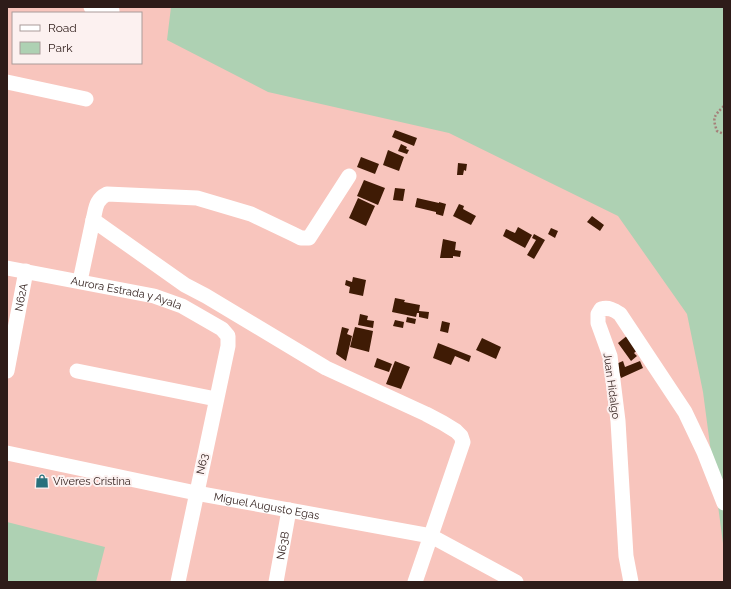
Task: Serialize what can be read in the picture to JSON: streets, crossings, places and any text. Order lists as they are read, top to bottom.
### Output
{
  "streets": {
    "street": [
      "Aurora Estrada y Ayala",
      "N62A",
      "Juan Hidalgo",
      "N63",
      "Miguel Augusto Egas",
      "N63B"
    ]
  },
  "crossings": [
    ["Aurora Estrada y Ayala", "N62A"],
    ["Aurora Estrada y Ayala", "N63"],
    ["N63", "Miguel Augusto Egas"],
    ["Miguel Augusto Egas", "N63B"]
  ],
  "places": {
    "shop": ["Víveres Cristina"]
  },
  "legend": ["Road", "Park"]
}
